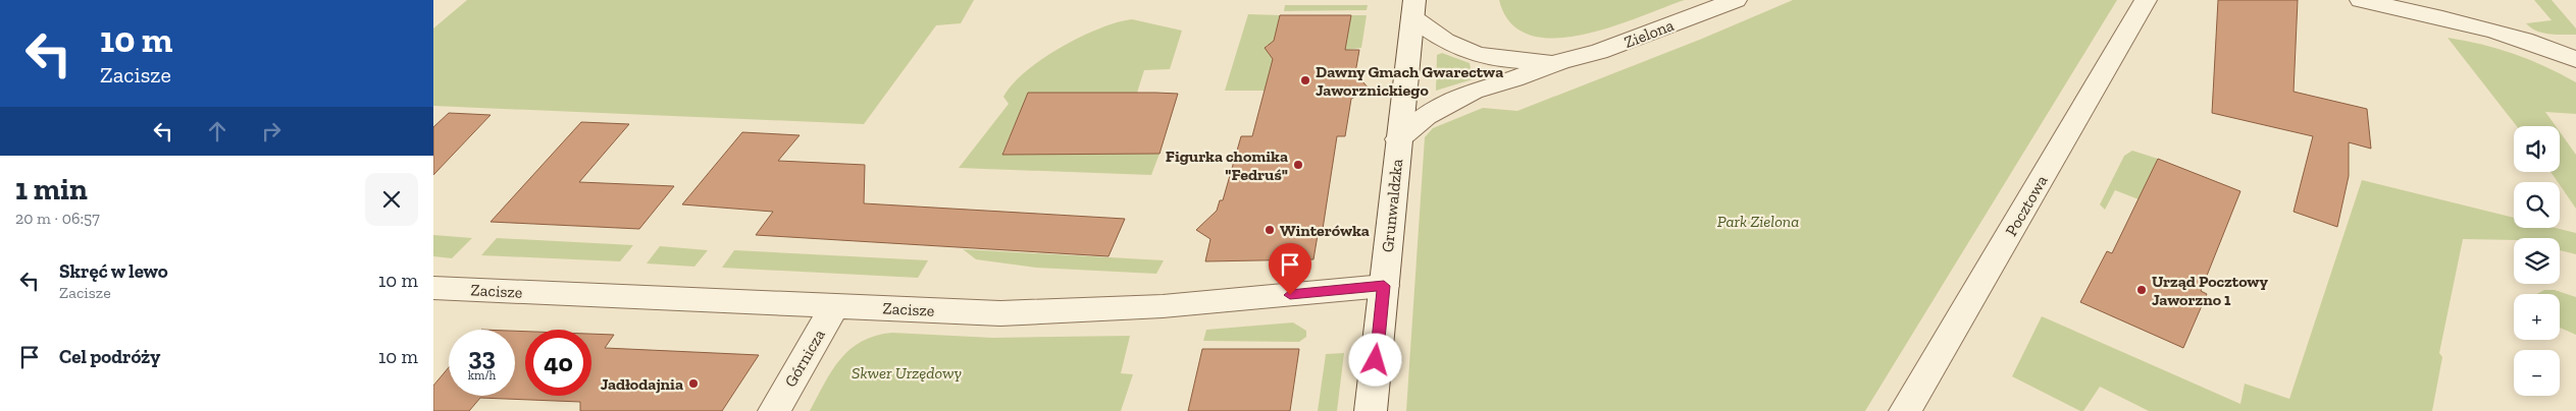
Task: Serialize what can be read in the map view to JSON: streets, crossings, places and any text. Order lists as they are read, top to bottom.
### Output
{
  "streets": {
    "street": [
      "Zielona",
      "Grunwaldzka",
      "Pocztowa",
      "Zacisze",
      "Górnicza"
    ]
  },
  "crossings": [
    ["Zielona", "Grunwaldzka"],
    ["Grunwaldzka", "Zacisze"],
    ["Zacisze", "Górnicza"]
  ],
  "parks": ["Park Zielona", "Skwer Urzędowy"],
  "places": [
    "Dawny Gmach Gwarectwa Jaworznickiego",
    "Figurka chomika \"Fedruś\"",
    "Winterówka",
    "Urząd Pocztowy Jaworzno 1",
    "Jadłodajnia"
  ],
  "page": {
    "turn": ["10 m", "Zacisze"],
    "map_buttons": ["+", "−"],
    "heading": ["1 min", "20 m · 06:57"],
    "list": [
      {
        "name": "Skręć w lewo",
        "note": "Zacisze",
        "value": "10 m"
      },
      {
        "name": "Cel podróży",
        "value": "10 m"
      }
    ],
    "speed": "33 km/h",
    "limit": "40"
  }
}
